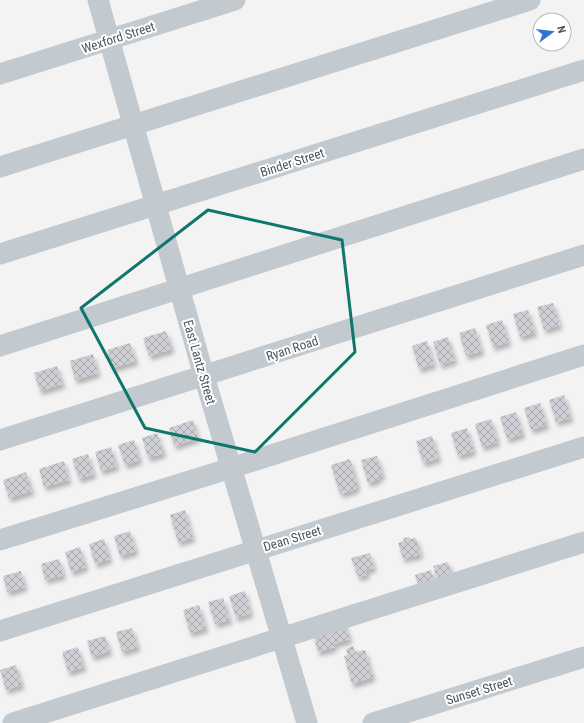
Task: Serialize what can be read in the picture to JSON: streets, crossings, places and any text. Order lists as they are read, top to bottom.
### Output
{
  "streets": {
    "street": [
      "Wexford Street",
      "Binder Street",
      "Ryan Road",
      "East Lantz Street",
      "Dean Street",
      "Sunset Street"
    ]
  },
  "crossings": [
    ["Wexford Street", "East Lantz Street"],
    ["Binder Street", "East Lantz Street"],
    ["Ryan Road", "East Lantz Street"],
    ["East Lantz Street", "Dean Street"]
  ],
  "north": "right"
}
